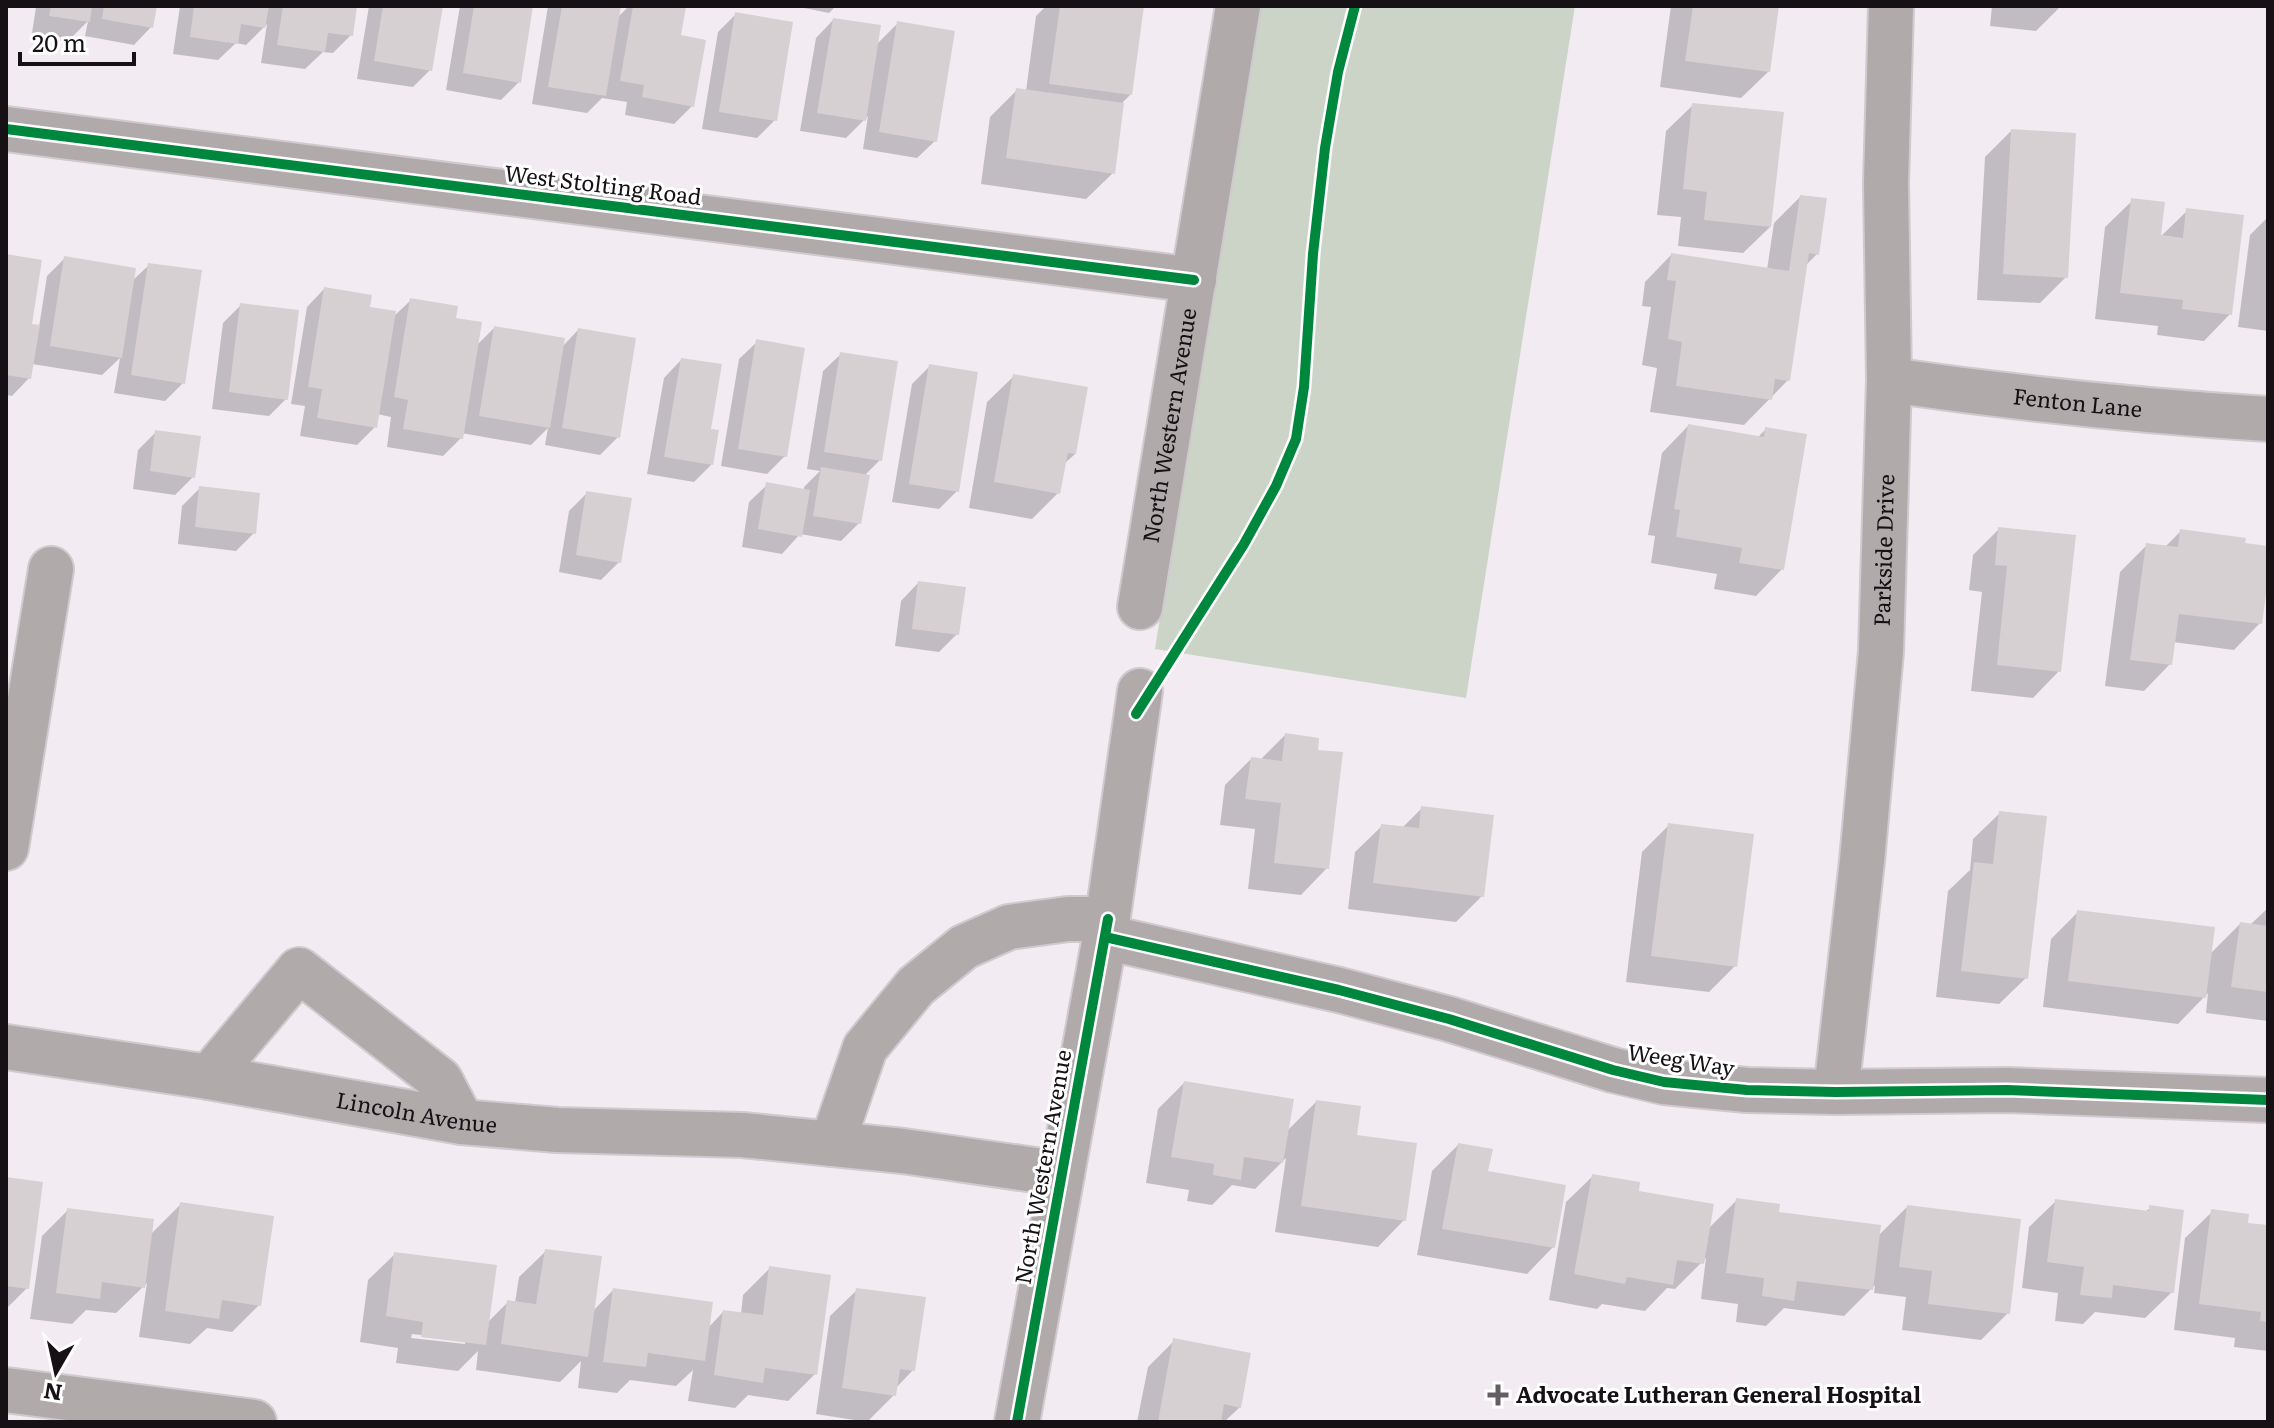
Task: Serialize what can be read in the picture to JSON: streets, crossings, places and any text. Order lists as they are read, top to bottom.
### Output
{
  "streets": {
    "street": [
      "West Stolting Road",
      "Fenton Lane",
      "North Western Avenue",
      "Parkside Drive",
      "Weeg Way",
      "Lincoln Avenue"
    ]
  },
  "crossings": [
    ["West Stolting Road", "North Western Avenue"],
    ["Fenton Lane", "Parkside Drive"],
    ["North Western Avenue", "Weeg Way"],
    ["North Western Avenue", "Lincoln Avenue"],
    ["Parkside Drive", "Weeg Way"]
  ],
  "places": {
    "health": ["Advocate Lutheran General Hospital"]
  },
  "scale_bar": "20 m",
  "north": "bottom"
}
